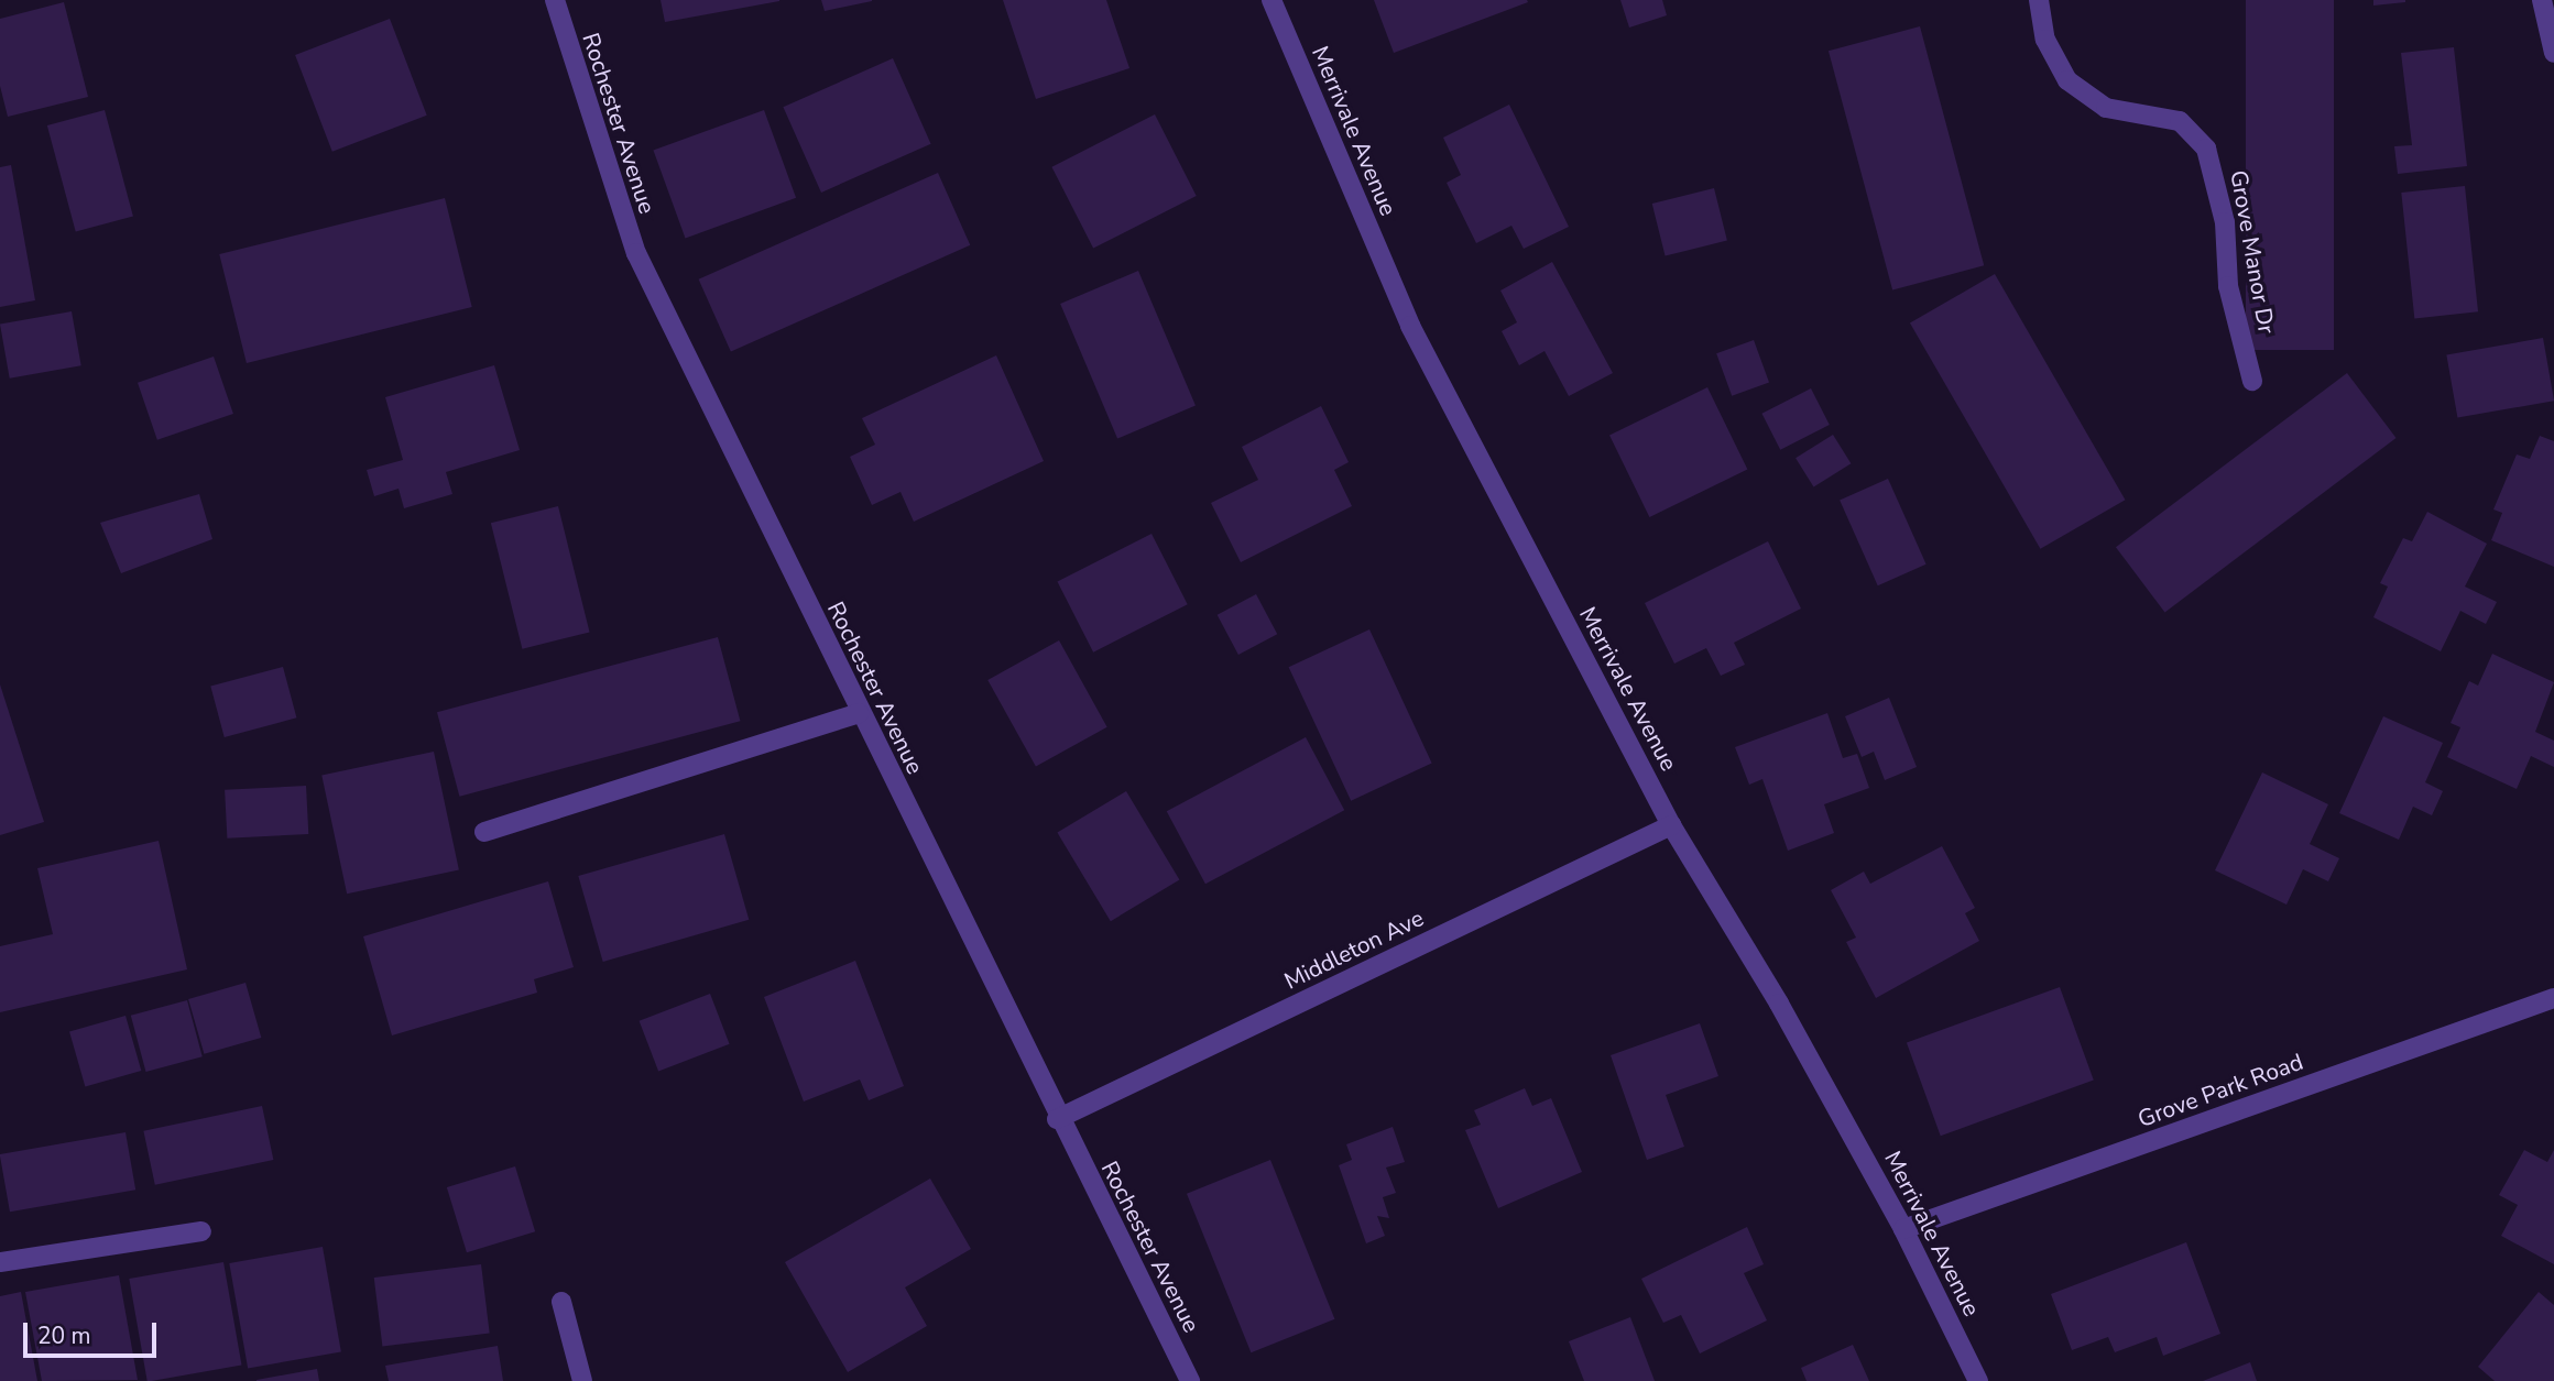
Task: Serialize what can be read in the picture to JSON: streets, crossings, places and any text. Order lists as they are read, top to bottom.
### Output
{
  "streets": {
    "street": [
      "Rochester Avenue",
      "Merrivale Avenue",
      "Grove Manor Dr",
      "Middleton Ave",
      "Grove Park Road"
    ]
  },
  "crossings": [
    ["Rochester Avenue", "Middleton Ave"],
    ["Merrivale Avenue", "Middleton Ave"],
    ["Merrivale Avenue", "Grove Park Road"]
  ],
  "scale_bar": "20 m"
}
